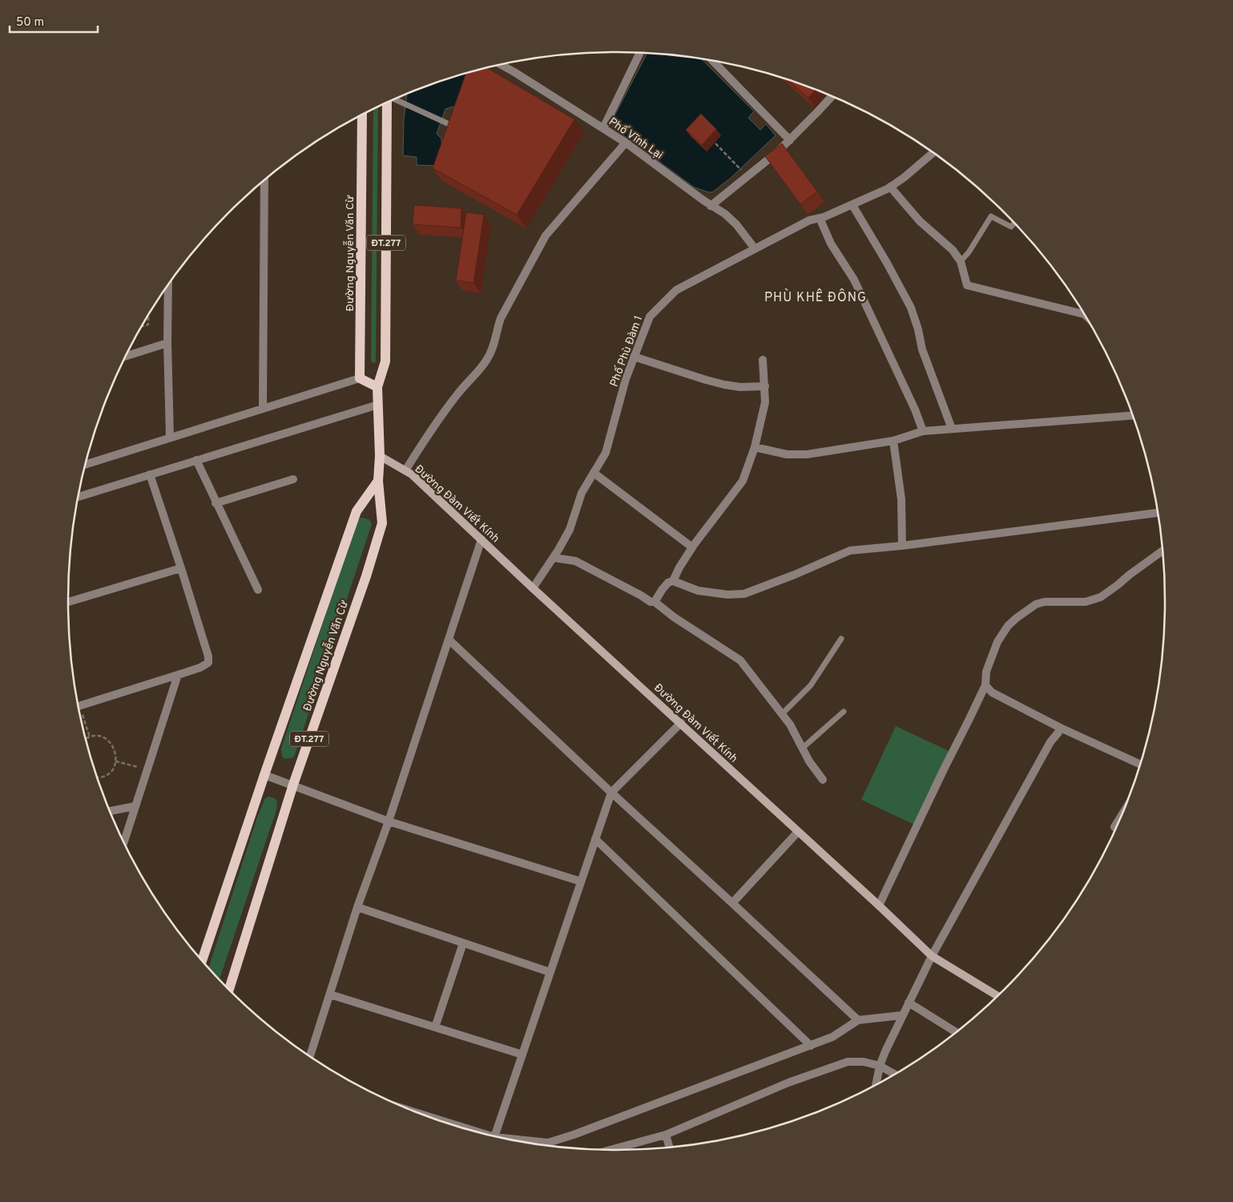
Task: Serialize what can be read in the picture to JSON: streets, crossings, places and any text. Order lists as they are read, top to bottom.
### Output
{
  "streets": {
    "main road": ["ĐT.277", "Đường Nguyễn Văn Cừ", "Đường Đàm Viết Kính"],
    "street": ["Phố Vĩnh Lại", "Phố Phù Đàm 1"]
  },
  "crossings": [
    ["Phố Vĩnh Lại", "Phố Phù Đàm 1"],
    ["Đường Nguyễn Văn Cừ", "Đường Đàm Viết Kính"],
    ["Phố Phù Đàm 1", "Đường Đàm Viết Kính"]
  ],
  "districts": ["PHÙ KHÊ ĐÔNG"],
  "scale_bar": "50 m"
}
